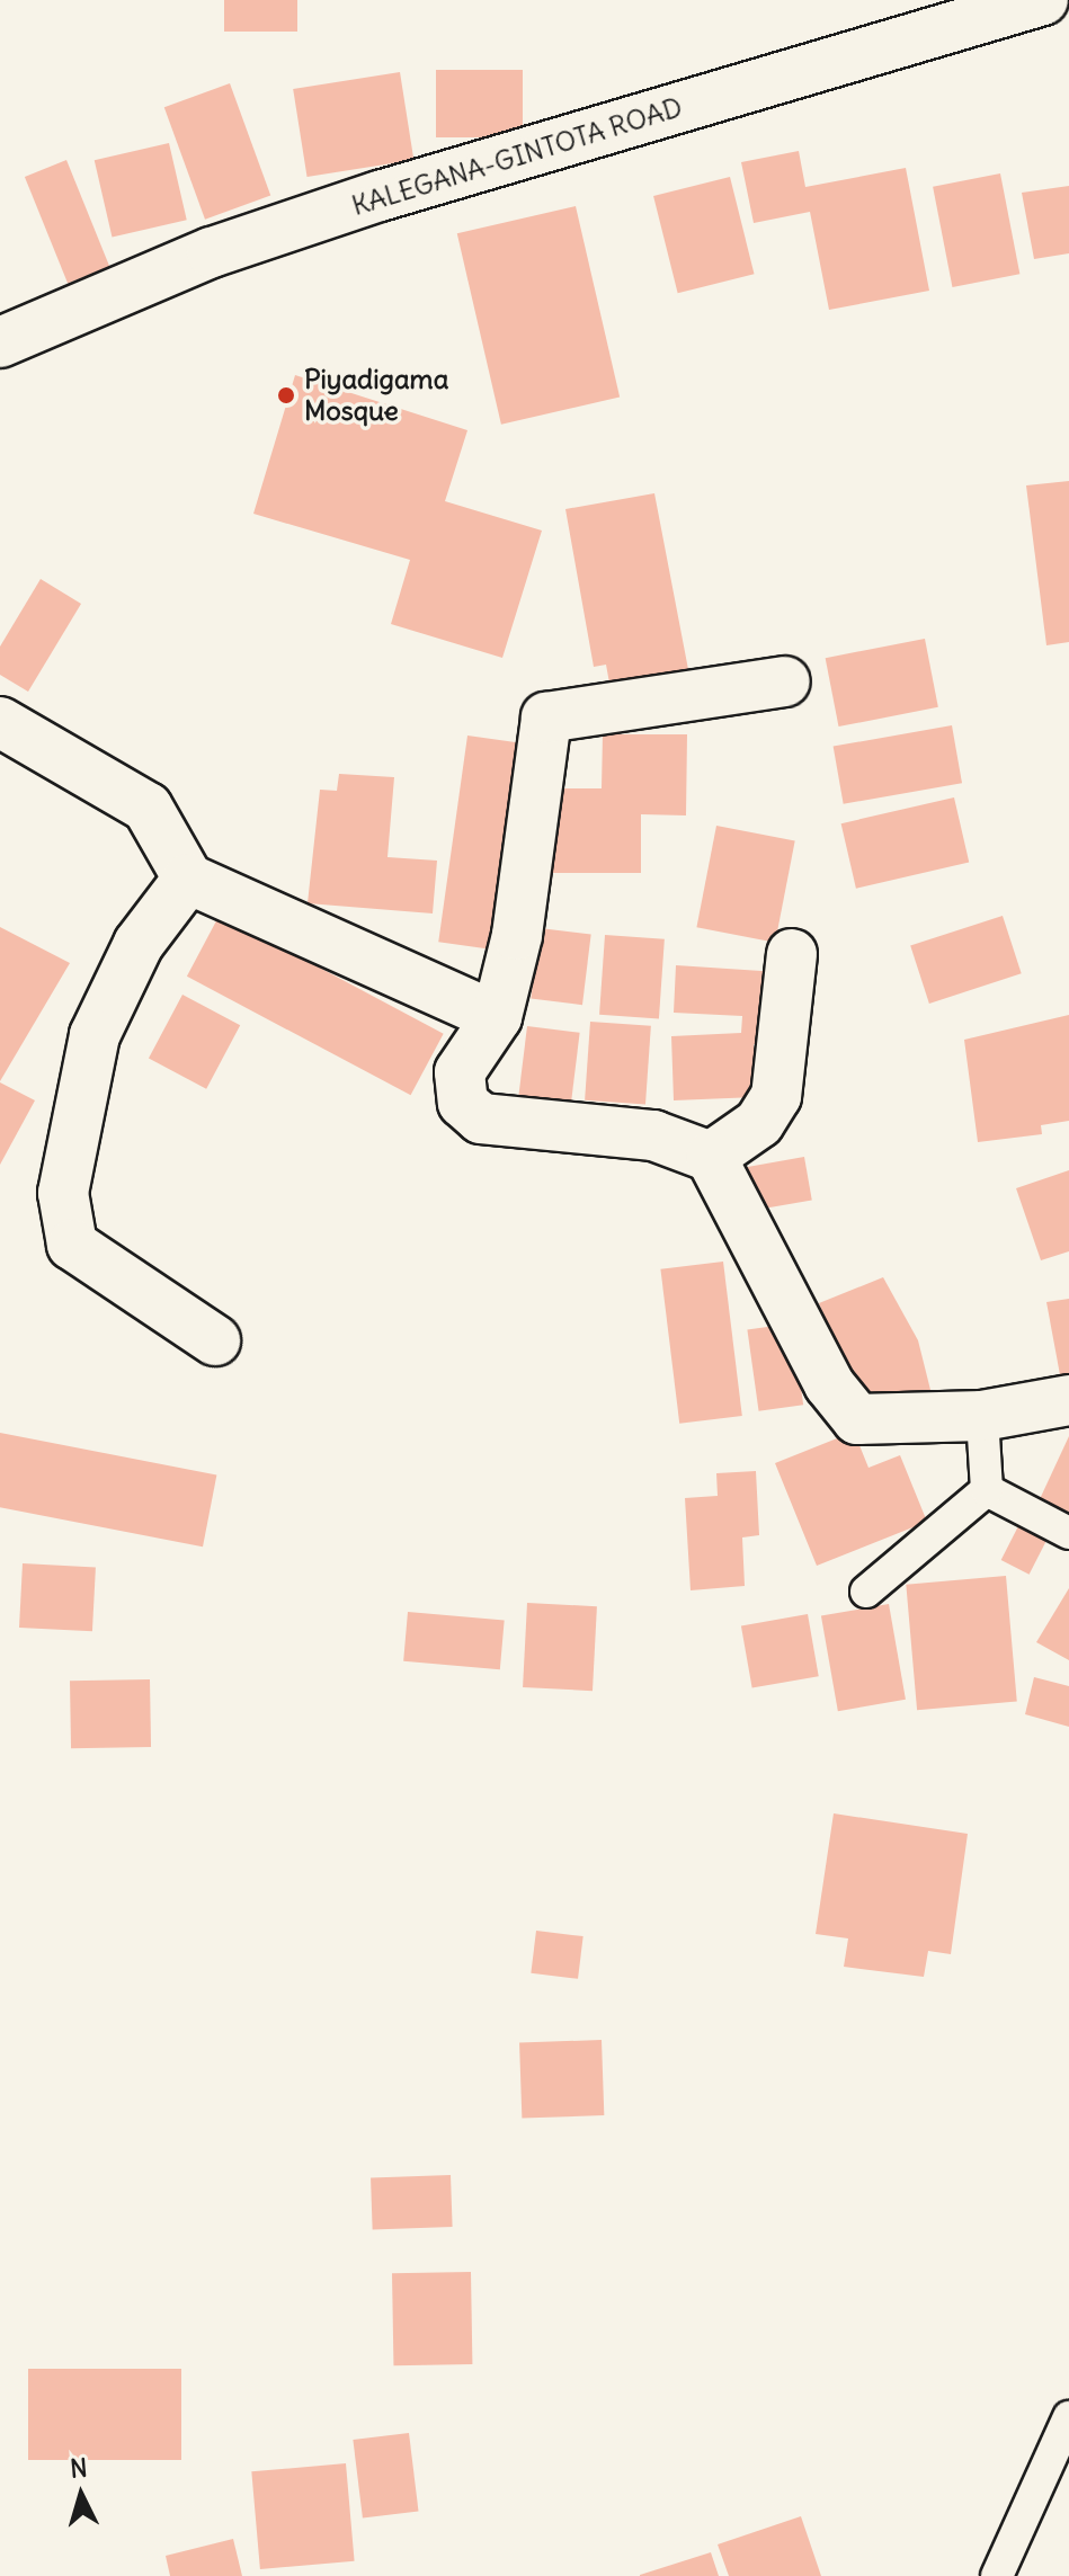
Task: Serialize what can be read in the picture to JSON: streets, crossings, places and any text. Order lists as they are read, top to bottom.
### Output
{
  "streets": {
    "street": ["KALEGANA-GINTOTA ROAD"]
  },
  "places": ["Piyadigama Mosque"],
  "north": "top"
}
